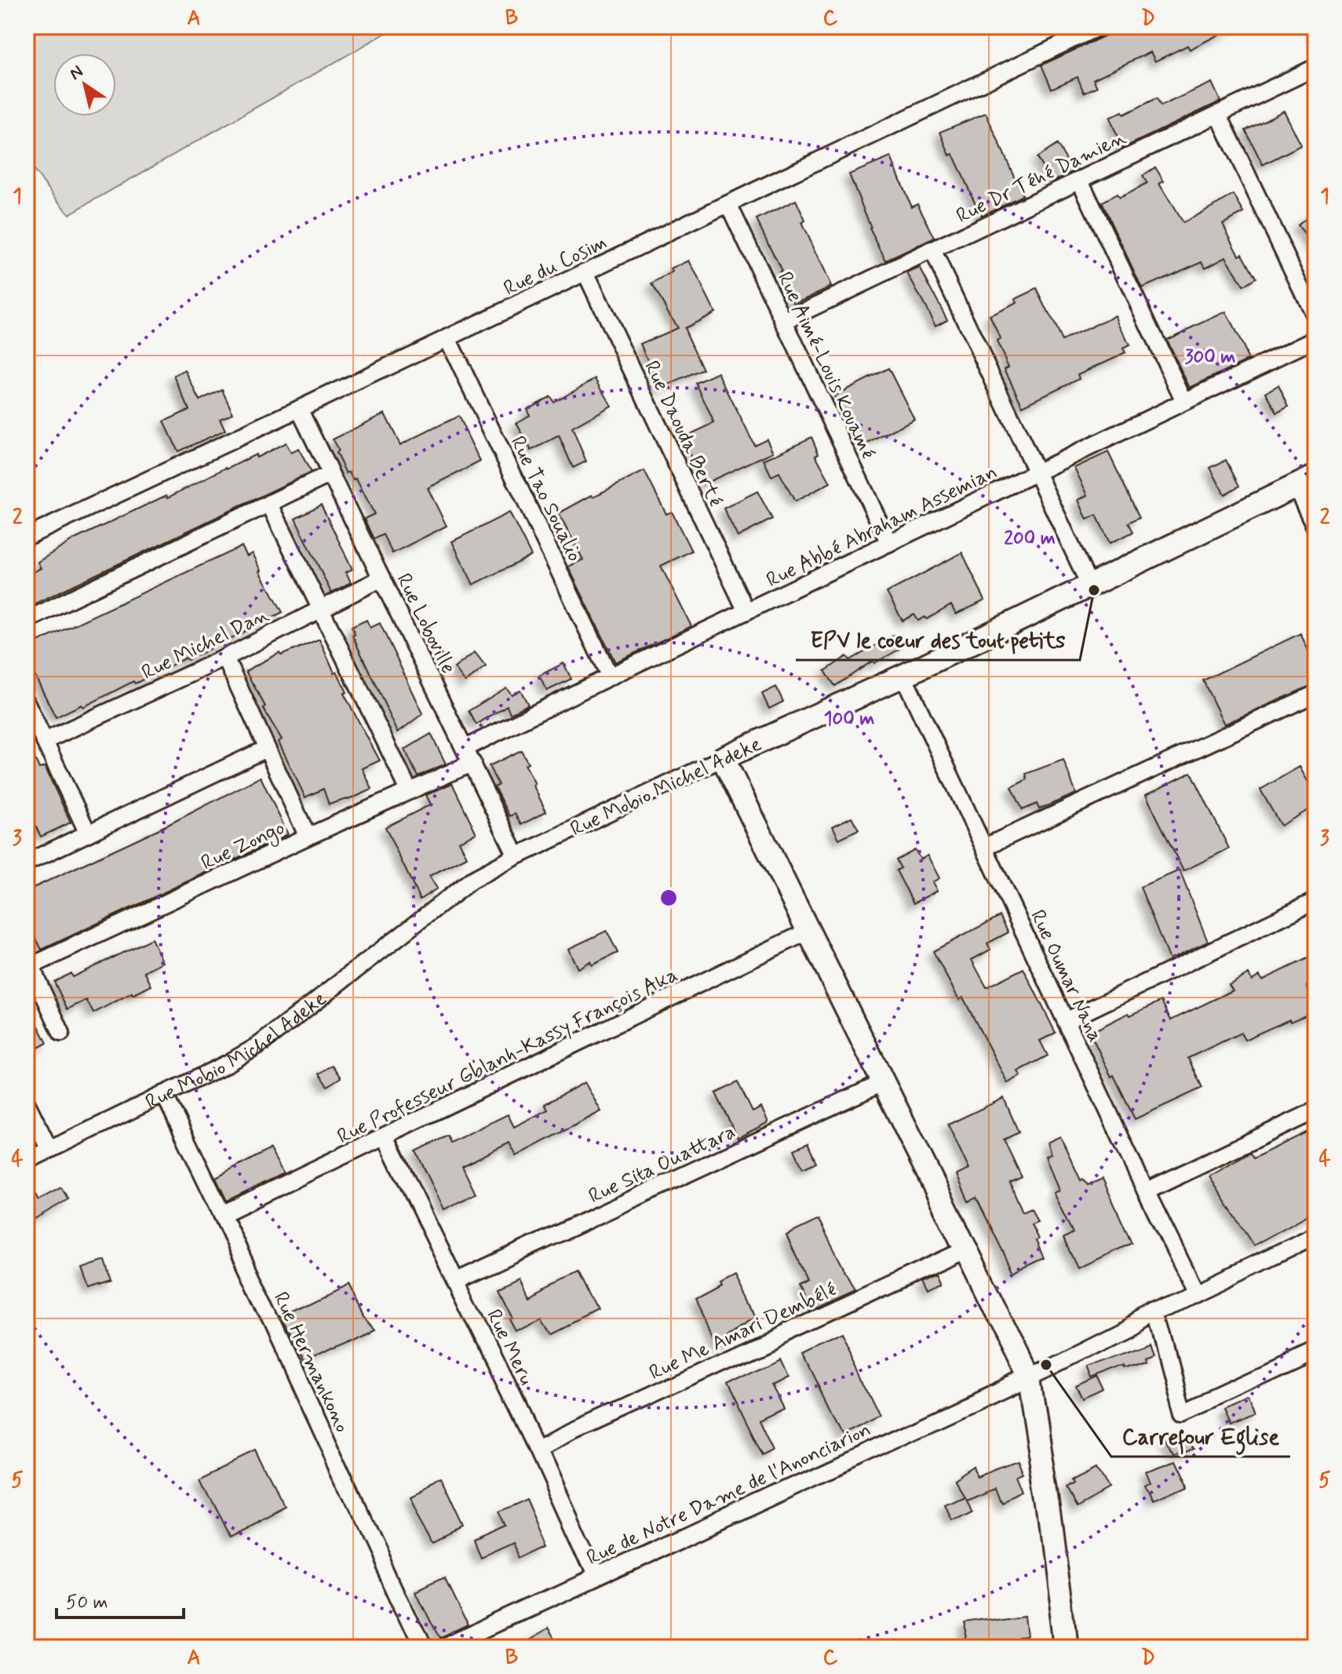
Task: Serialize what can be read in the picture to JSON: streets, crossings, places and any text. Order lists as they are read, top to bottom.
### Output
{
  "streets": {
    "street": [
      "Rue Dr Téhé Damien",
      "Rue du Cosim",
      "Rue Aimé-Louis Kouamé",
      "Rue Daouda Berté",
      "Rue Tao Soualio",
      "Rue Abbé Abraham Assemian",
      "Rue Loboville",
      "Rue Michel Dan",
      "Rue Mobio Michel Adeke",
      "Rue Zongo",
      "Rue Oumar Nana",
      "Rue Professeur Gblanh-Kassy François Aka",
      "Rue Sita Ouattara",
      "Rue Me Amari Dembélé",
      "Rue Meru",
      "Rue Hermankono",
      "Rue de Notre Dame de l'Anonciarion"
    ]
  },
  "crossings": [
    ["Rue Dr Téhé Damien", "Rue Aimé-Louis Kouamé"],
    ["Rue du Cosim", "Rue Aimé-Louis Kouamé"],
    ["Rue du Cosim", "Rue Daouda Berté"],
    ["Rue du Cosim", "Rue Tao Soualio"],
    ["Rue du Cosim", "Rue Loboville"],
    ["Rue Aimé-Louis Kouamé", "Rue Abbé Abraham Assemian"],
    ["Rue Daouda Berté", "Rue Abbé Abraham Assemian"],
    ["Rue Tao Soualio", "Rue Abbé Abraham Assemian"],
    ["Rue Abbé Abraham Assemian", "Rue Loboville"],
    ["Rue Abbé Abraham Assemian", "Rue Zongo"],
    ["Rue Loboville", "Rue Michel Dan"],
    ["Rue Loboville", "Rue Mobio Michel Adeke"],
    ["Rue Loboville", "Rue Zongo"],
    ["Rue Mobio Michel Adeke", "Rue Oumar Nana"],
    ["Rue Mobio Michel Adeke", "Rue Hermankono"],
    ["Rue Oumar Nana", "Rue de Notre Dame de l'Anonciarion"],
    ["Rue Professeur Gblanh-Kassy François Aka", "Rue Meru"],
    ["Rue Professeur Gblanh-Kassy François Aka", "Rue Hermankono"],
    ["Rue Sita Ouattara", "Rue Meru"],
    ["Rue Me Amari Dembélé", "Rue Meru"],
    ["Rue Meru", "Rue de Notre Dame de l'Anonciarion"]
  ],
  "places": ["EPV le coeur des tout petits", "Carrefour Eglise"],
  "scale_bar": "50 m",
  "north": "top left",
  "grid": {
    "columns": [
      "A",
      "B",
      "C",
      "D"
    ],
    "rows": [
      "1",
      "2",
      "3",
      "4",
      "5"
    ]
  },
  "rings": ["300 m", "200 m", "100 m"]
}
